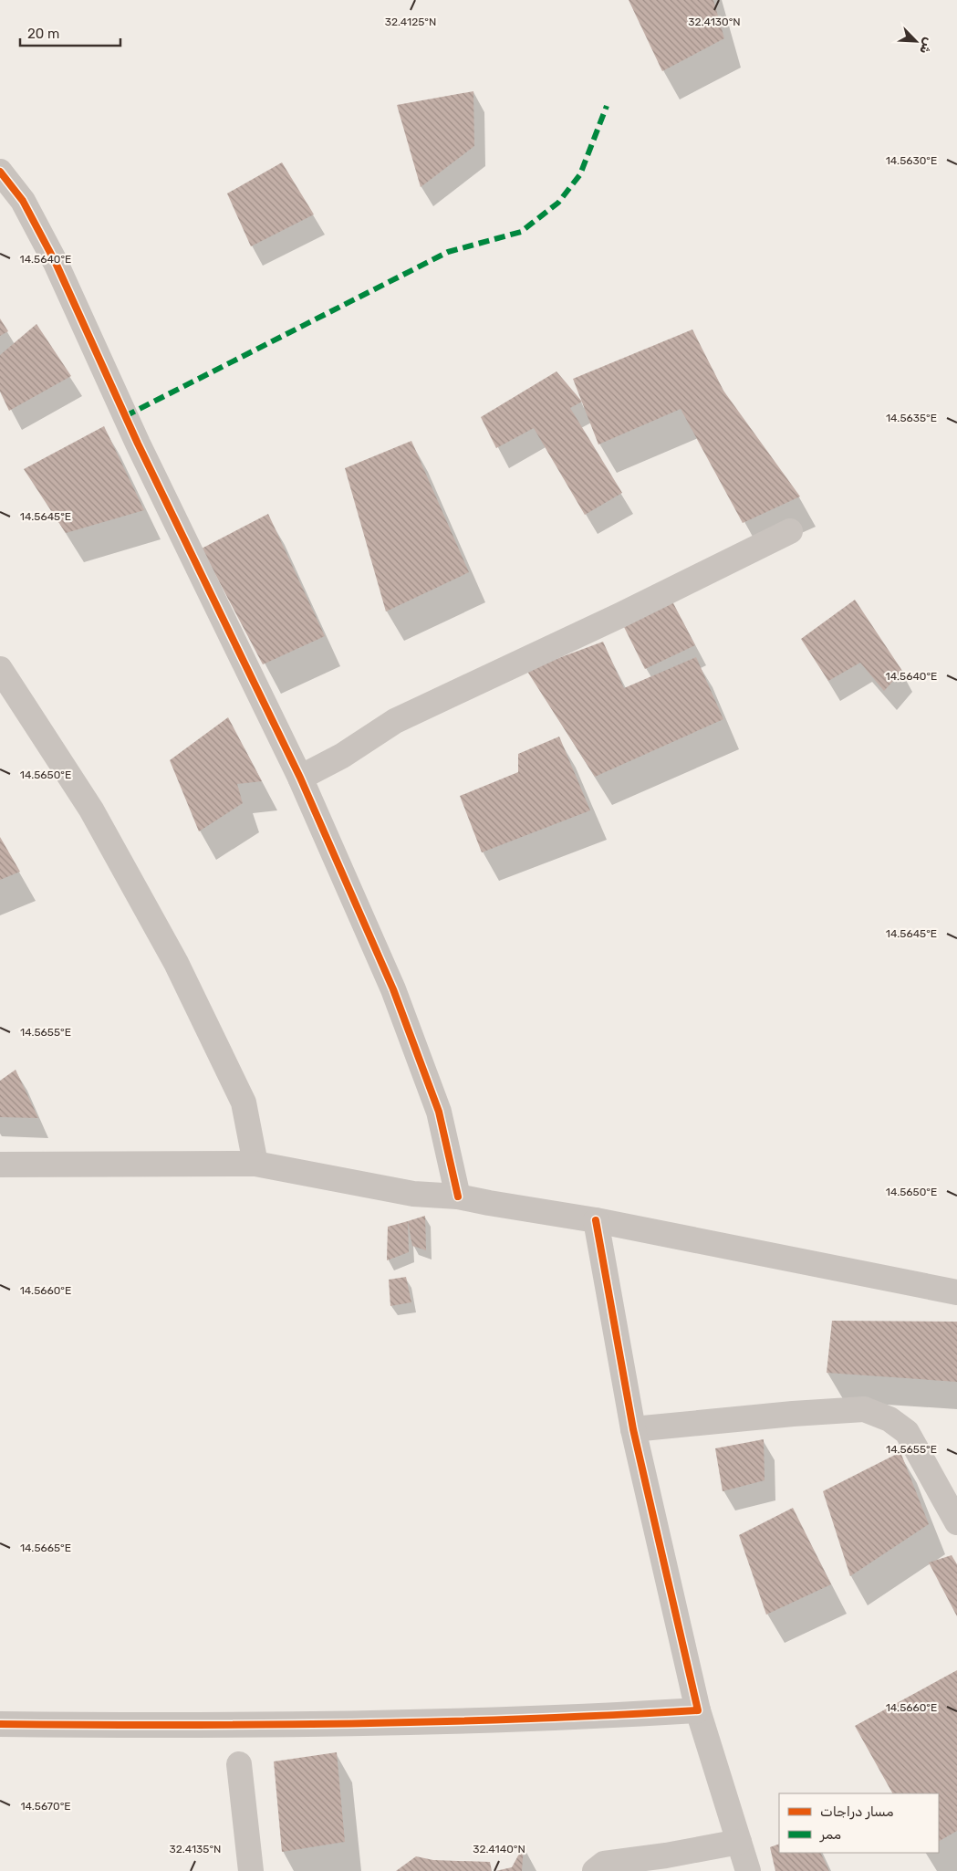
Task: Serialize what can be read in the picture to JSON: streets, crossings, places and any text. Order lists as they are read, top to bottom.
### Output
{
  "legend": ["مسار دراجات", "ممر"],
  "scale_bar": "20 m",
  "north": "bottom right",
  "coordinates": [
    "32.4125°N",
    "32.4130°N",
    "14.5630°E",
    "14.5640°E",
    "14.5635°E",
    "14.5645°E",
    "14.5650°E",
    "14.5655°E",
    "14.5660°E",
    "14.5665°E",
    "14.5670°E",
    "32.4135°N",
    "32.4140°N"
  ]
}
